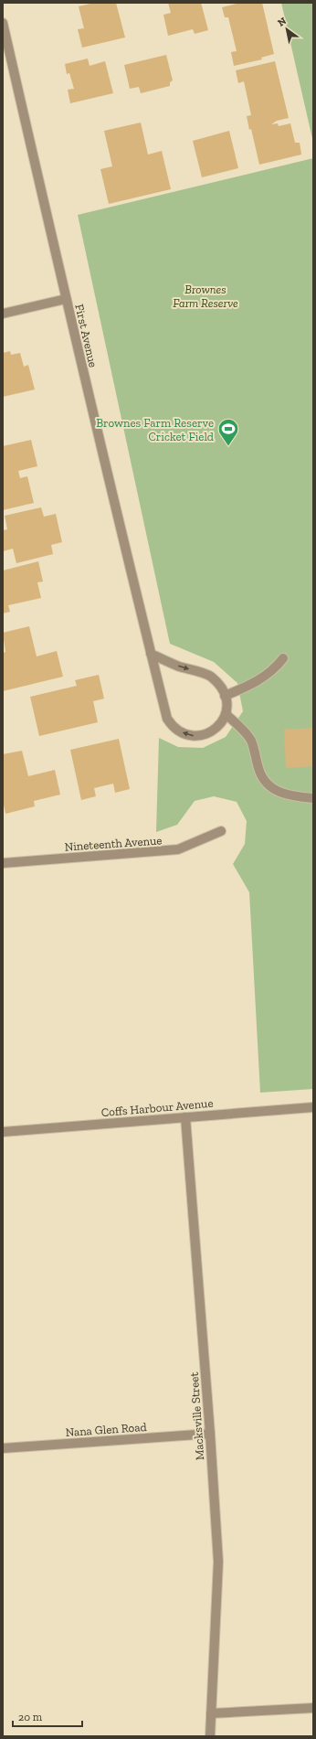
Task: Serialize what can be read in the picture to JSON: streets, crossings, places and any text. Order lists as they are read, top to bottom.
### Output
{
  "streets": {
    "street": [
      "First Avenue",
      "Nineteenth Avenue",
      "Coffs Harbour Avenue",
      "Macksville Street",
      "Nana Glen Road"
    ]
  },
  "crossings": [
    ["Coffs Harbour Avenue", "Macksville Street"],
    ["Macksville Street", "Nana Glen Road"]
  ],
  "parks": ["Brownes Farm Reserve"],
  "places": {
    "sports": ["Brownes Farm Reserve Cricket Field"]
  },
  "scale_bar": "20 m",
  "north": "top left"
}
